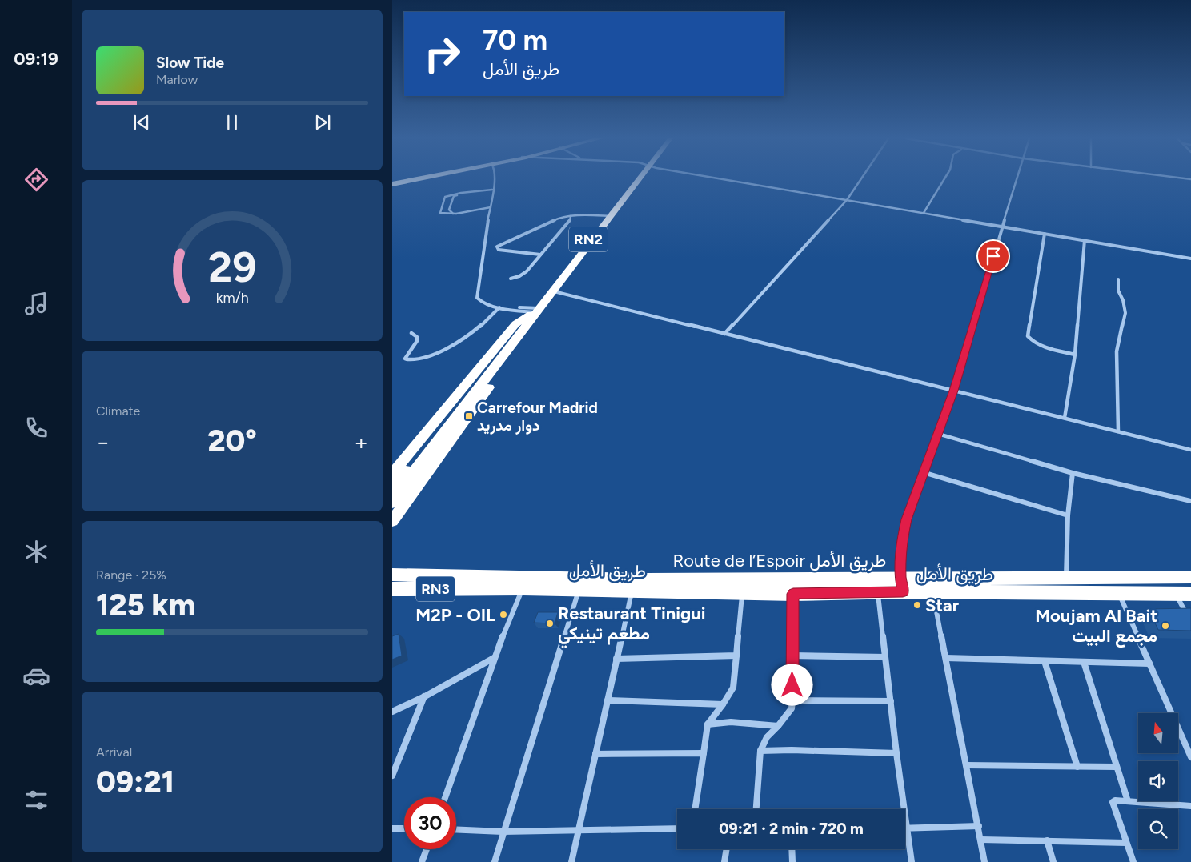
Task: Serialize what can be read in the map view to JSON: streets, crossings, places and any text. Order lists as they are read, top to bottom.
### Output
{
  "streets": {
    "highway": [
      "RN2",
      "Route de l’Espoir طريق الأمل",
      "طريق الأمل",
      "RN3"
    ]
  },
  "crossings": [
    ["Route de l’Espoir طريق الأمل", "طريق الأمل"]
  ],
  "places": {
    "transit": ["Carrefour Madrid دوار مدريد"],
    "other": [
      "Star",
      "M2P - OIL",
      "Restaurant Tinigui مطعم تينيكي",
      "Moujam Al Bait مجمع البيت"
    ]
  },
  "north": "top",
  "page": {
    "tabs": "09:19",
    "turn": ["70 m", "طريق الأمل"],
    "song": ["Slow Tide", "Marlow"],
    "tile": [
      "Climate",
      ["Range · 25%", "125 km"],
      ["Arrival", "09:21"]
    ],
    "heat": ["−", "20°", "+"],
    "limit": "30",
    "trip": "09:21 · 2 min · 720 m",
    "gauge": ["29", "km/h"]
  }
}
